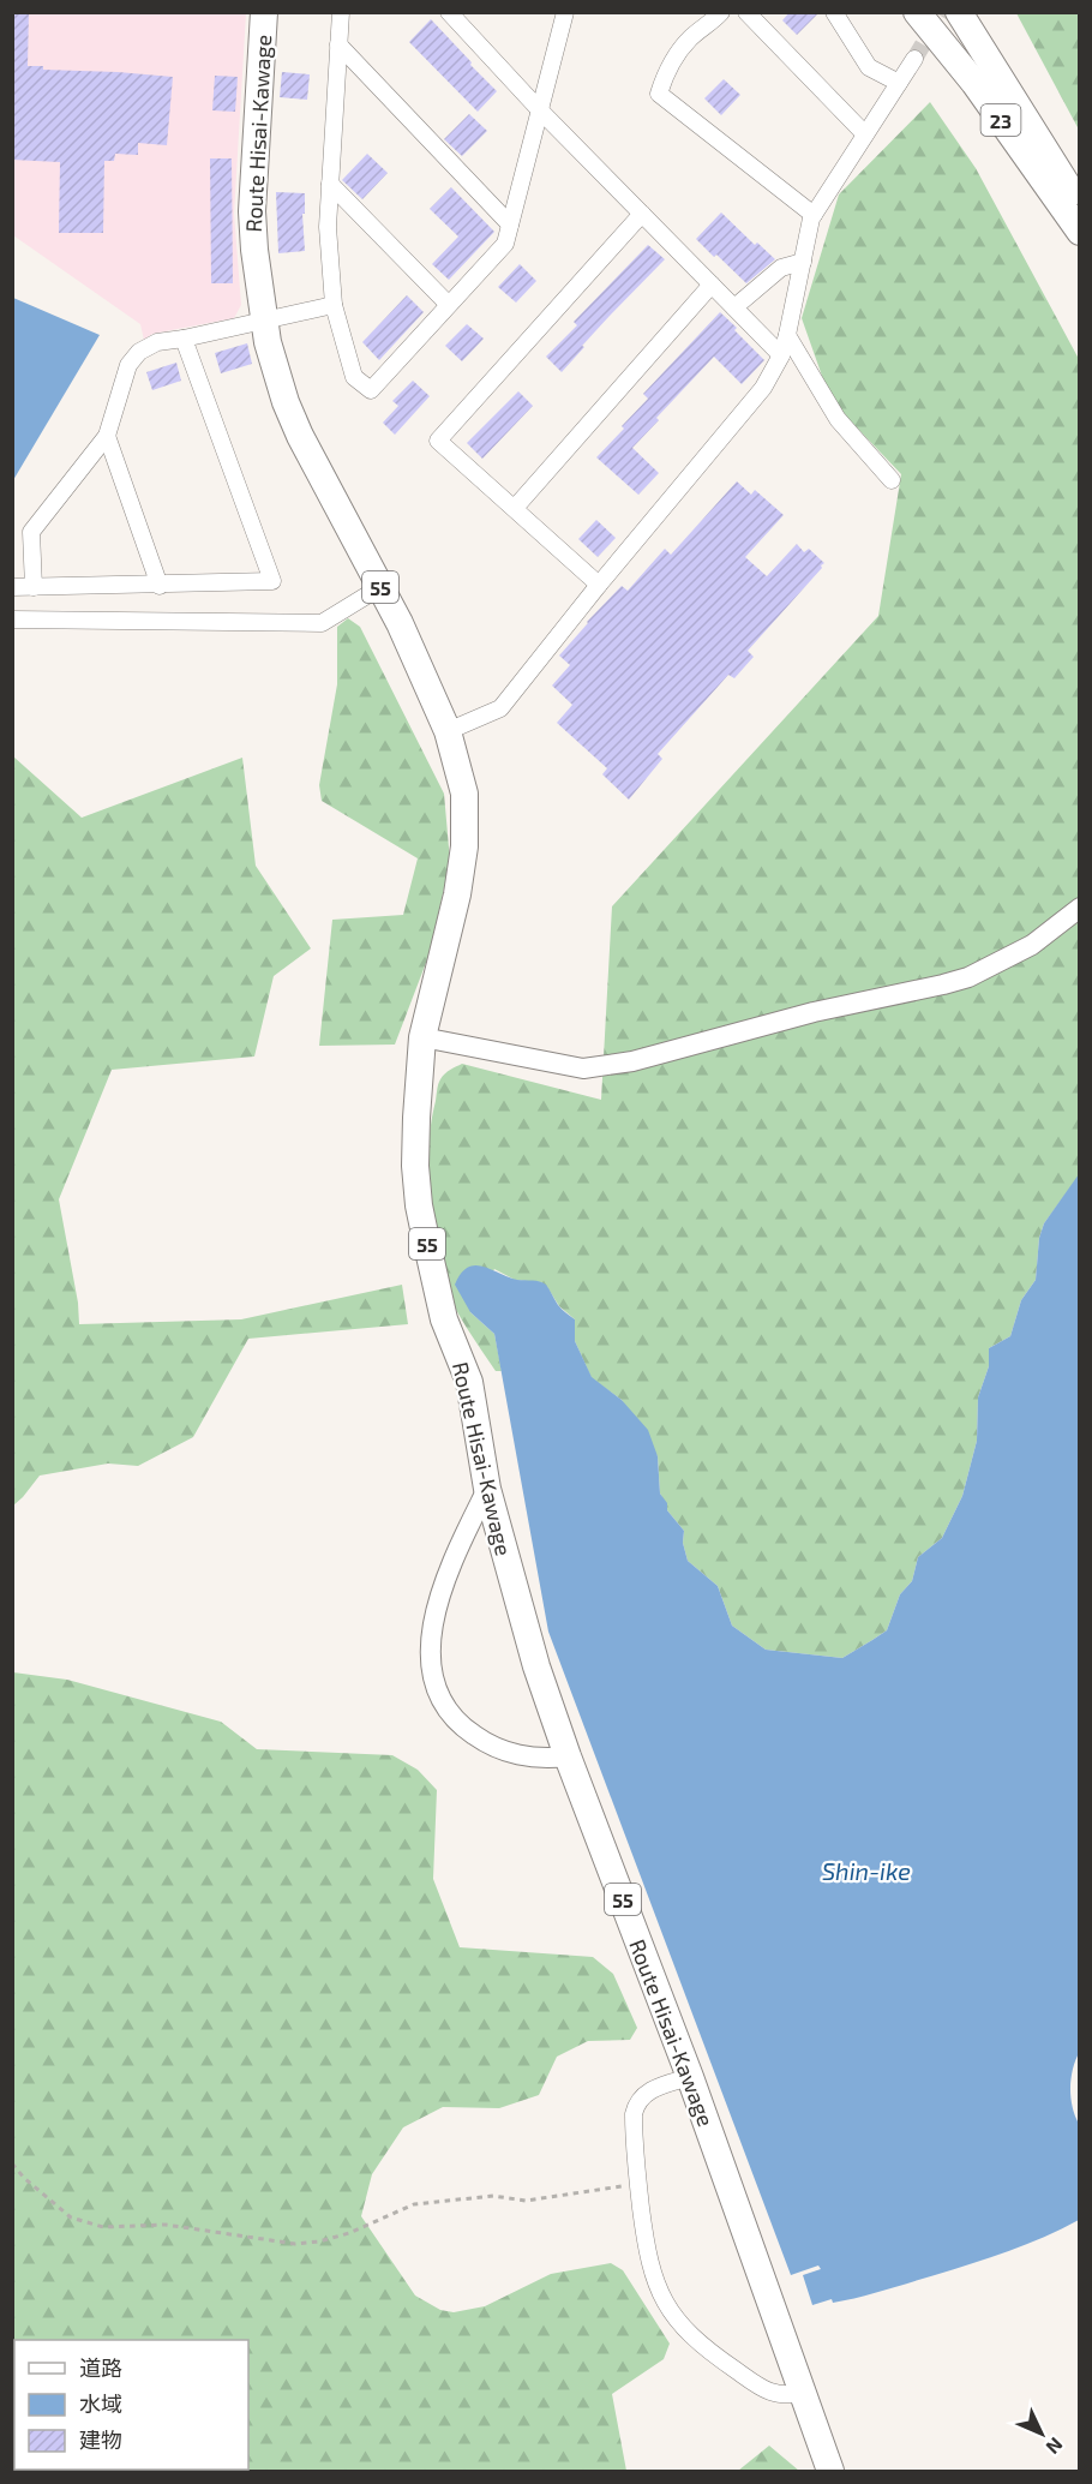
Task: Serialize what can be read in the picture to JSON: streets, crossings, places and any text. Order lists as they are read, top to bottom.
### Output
{
  "streets": {
    "main road": ["23", "Route Hisai-Kawage", "55"]
  },
  "water": ["Shin-ike"],
  "legend": ["道路", "水域", "建物"],
  "north": "bottom right"
}
